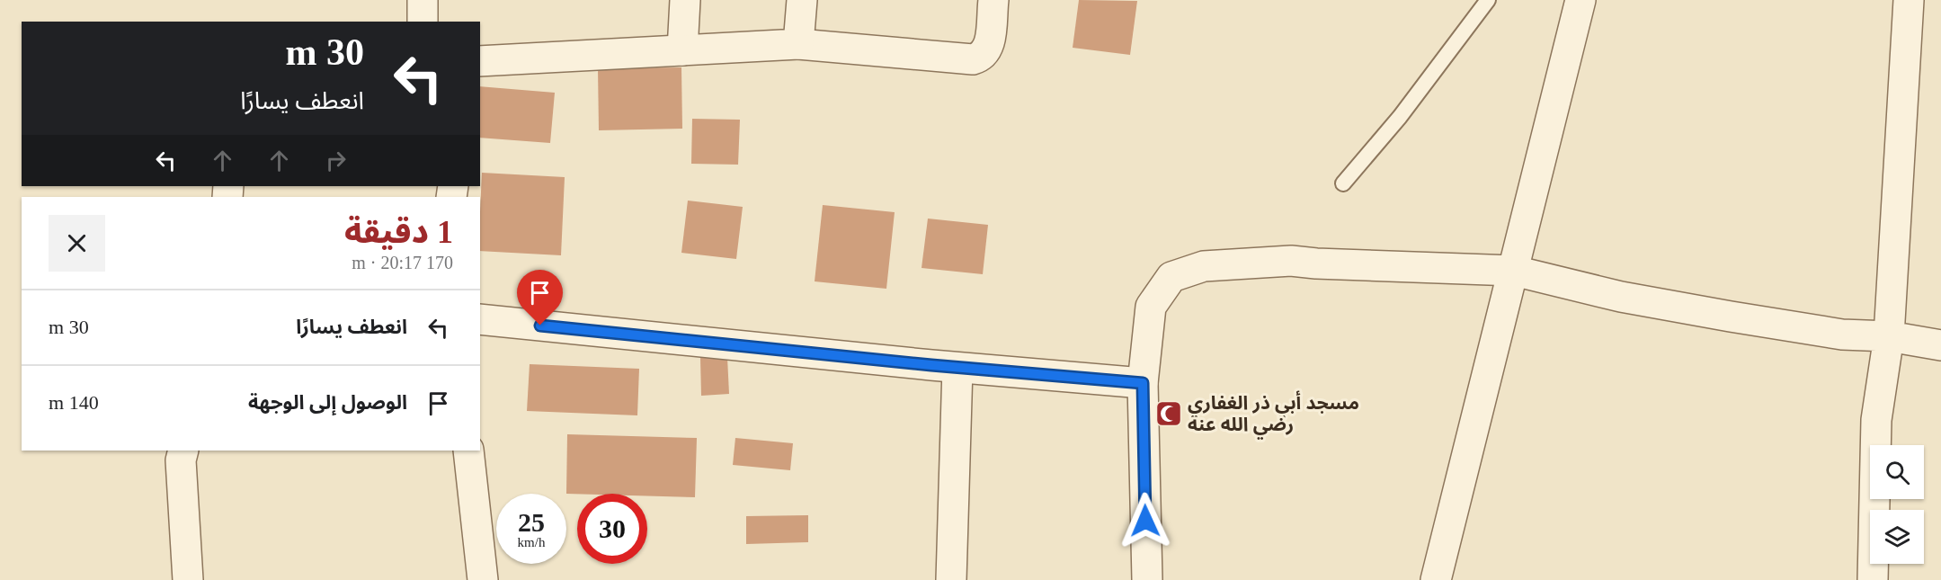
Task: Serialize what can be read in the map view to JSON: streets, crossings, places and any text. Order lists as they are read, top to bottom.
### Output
{
  "places": {
    "mosque": ["مسجد أبي ذر الغفاري رضي الله عنه"]
  },
  "page": {
    "turn": ["30 m", "انعطف يسارًا"],
    "heading": ["1 دقيقة", "170 m · 20:17"],
    "list": [
      {
        "name": "انعطف يسارًا",
        "value": "30 m"
      },
      {
        "name": "الوصول إلى الوجهة",
        "value": "140 m"
      }
    ],
    "speed": "25 km/h",
    "limit": "30"
  }
}
